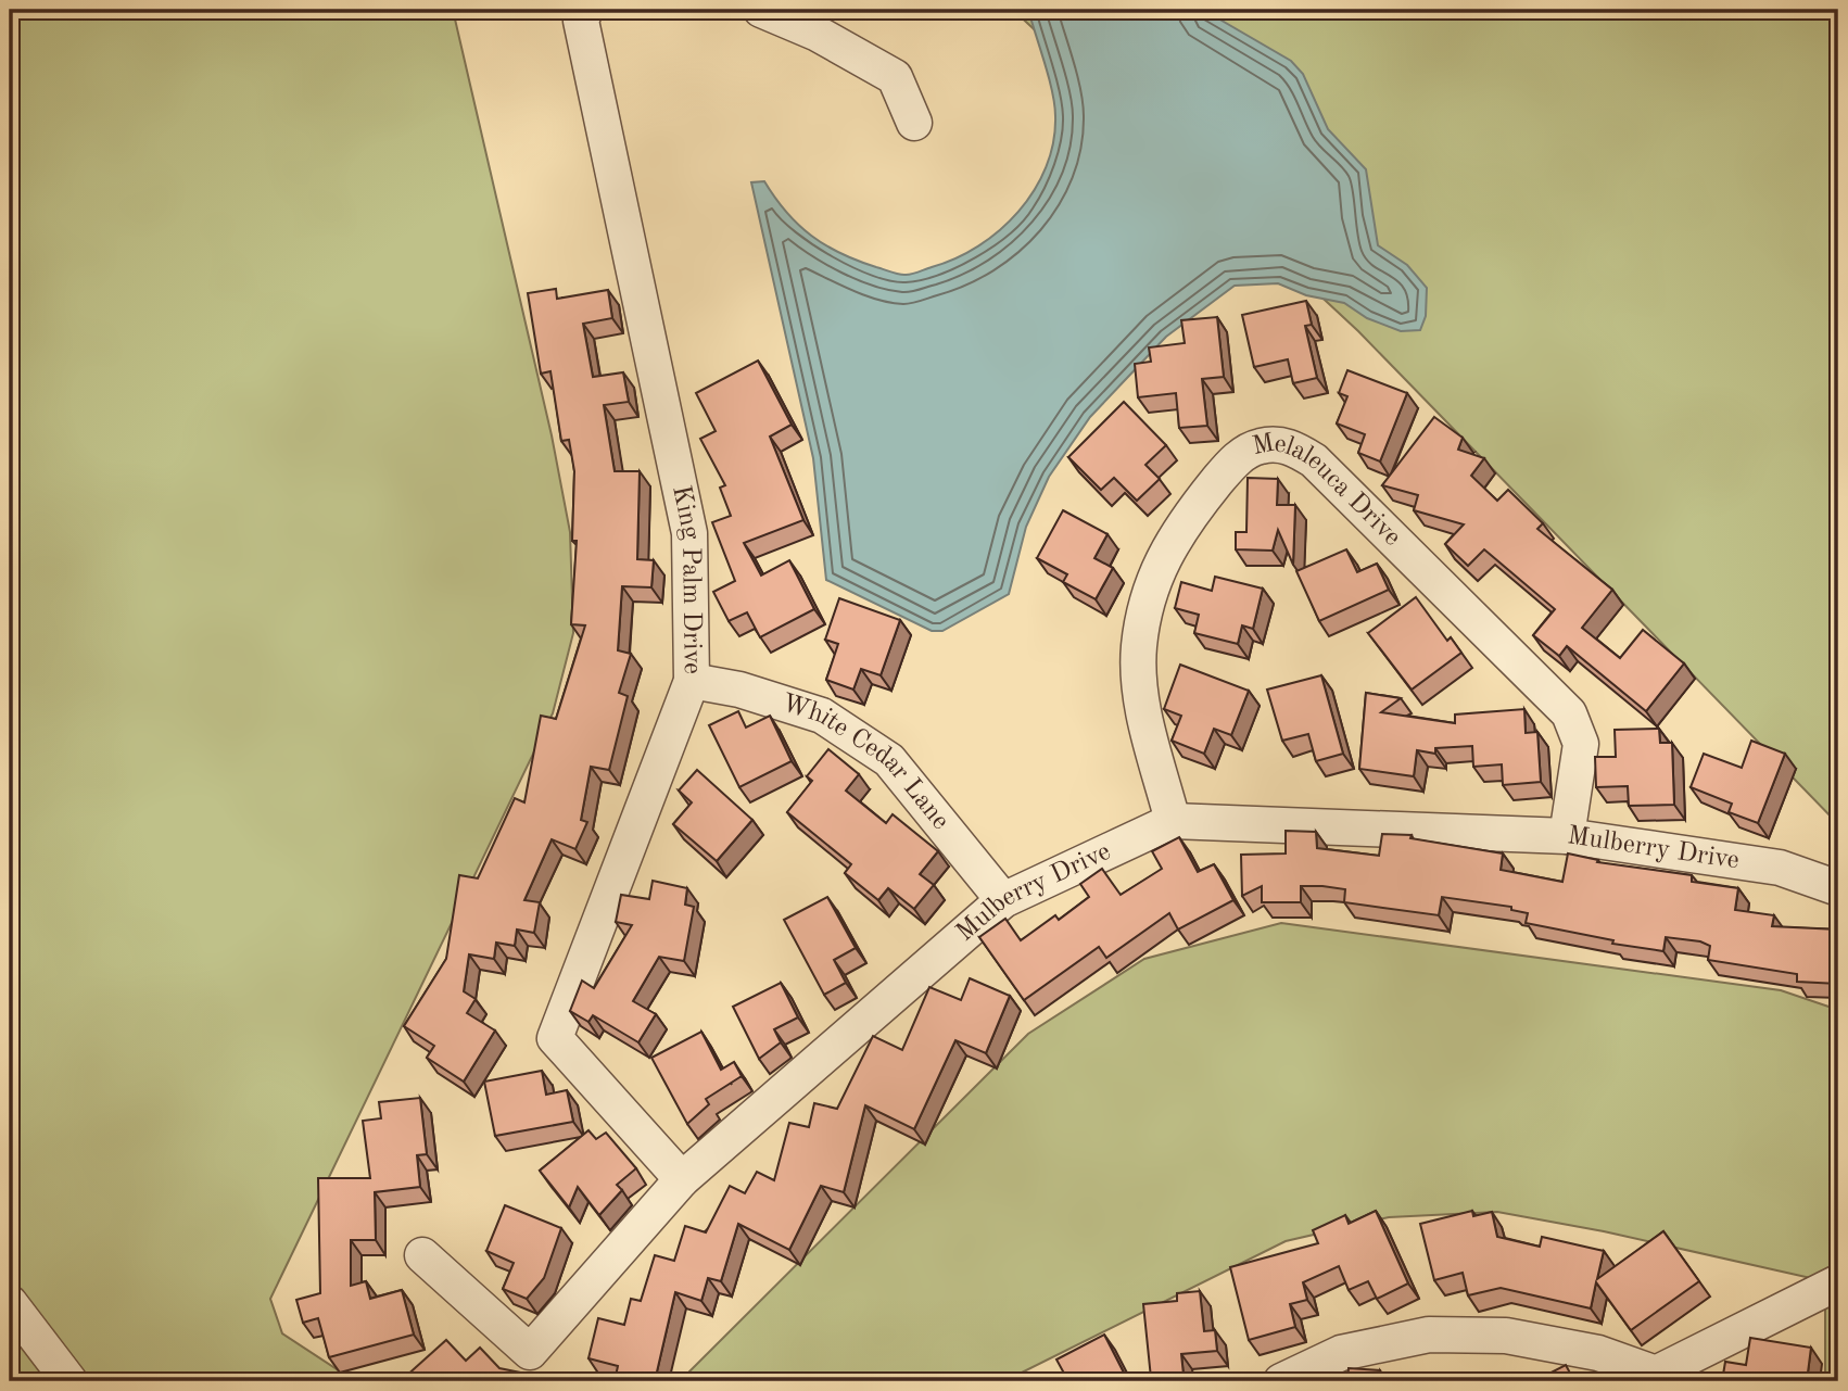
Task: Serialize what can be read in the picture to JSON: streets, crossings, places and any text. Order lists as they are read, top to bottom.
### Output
{
  "streets": {
    "street": [
      "Melaleuca Drive",
      "King Palm Drive",
      "White Cedar Lane",
      "Mulberry Drive"
    ]
  },
  "crossings": [
    ["Melaleuca Drive", "Mulberry Drive"],
    ["King Palm Drive", "White Cedar Lane"],
    ["King Palm Drive", "Mulberry Drive"],
    ["White Cedar Lane", "Mulberry Drive"]
  ]
}
